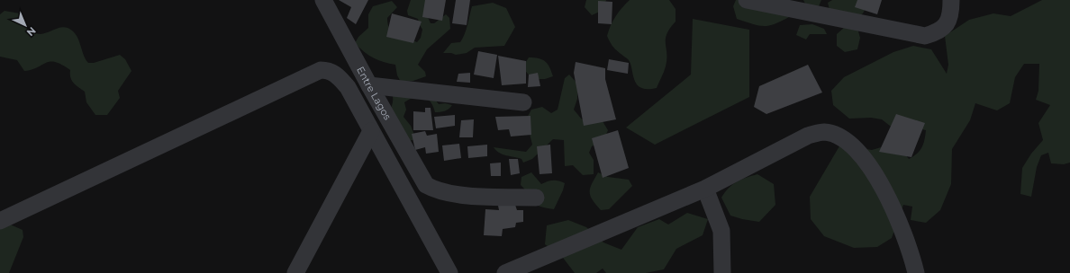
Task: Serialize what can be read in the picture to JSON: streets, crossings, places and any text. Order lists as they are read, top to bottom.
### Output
{
  "streets": {
    "street": ["Entre Lagos"]
  },
  "north": "bottom right"
}
